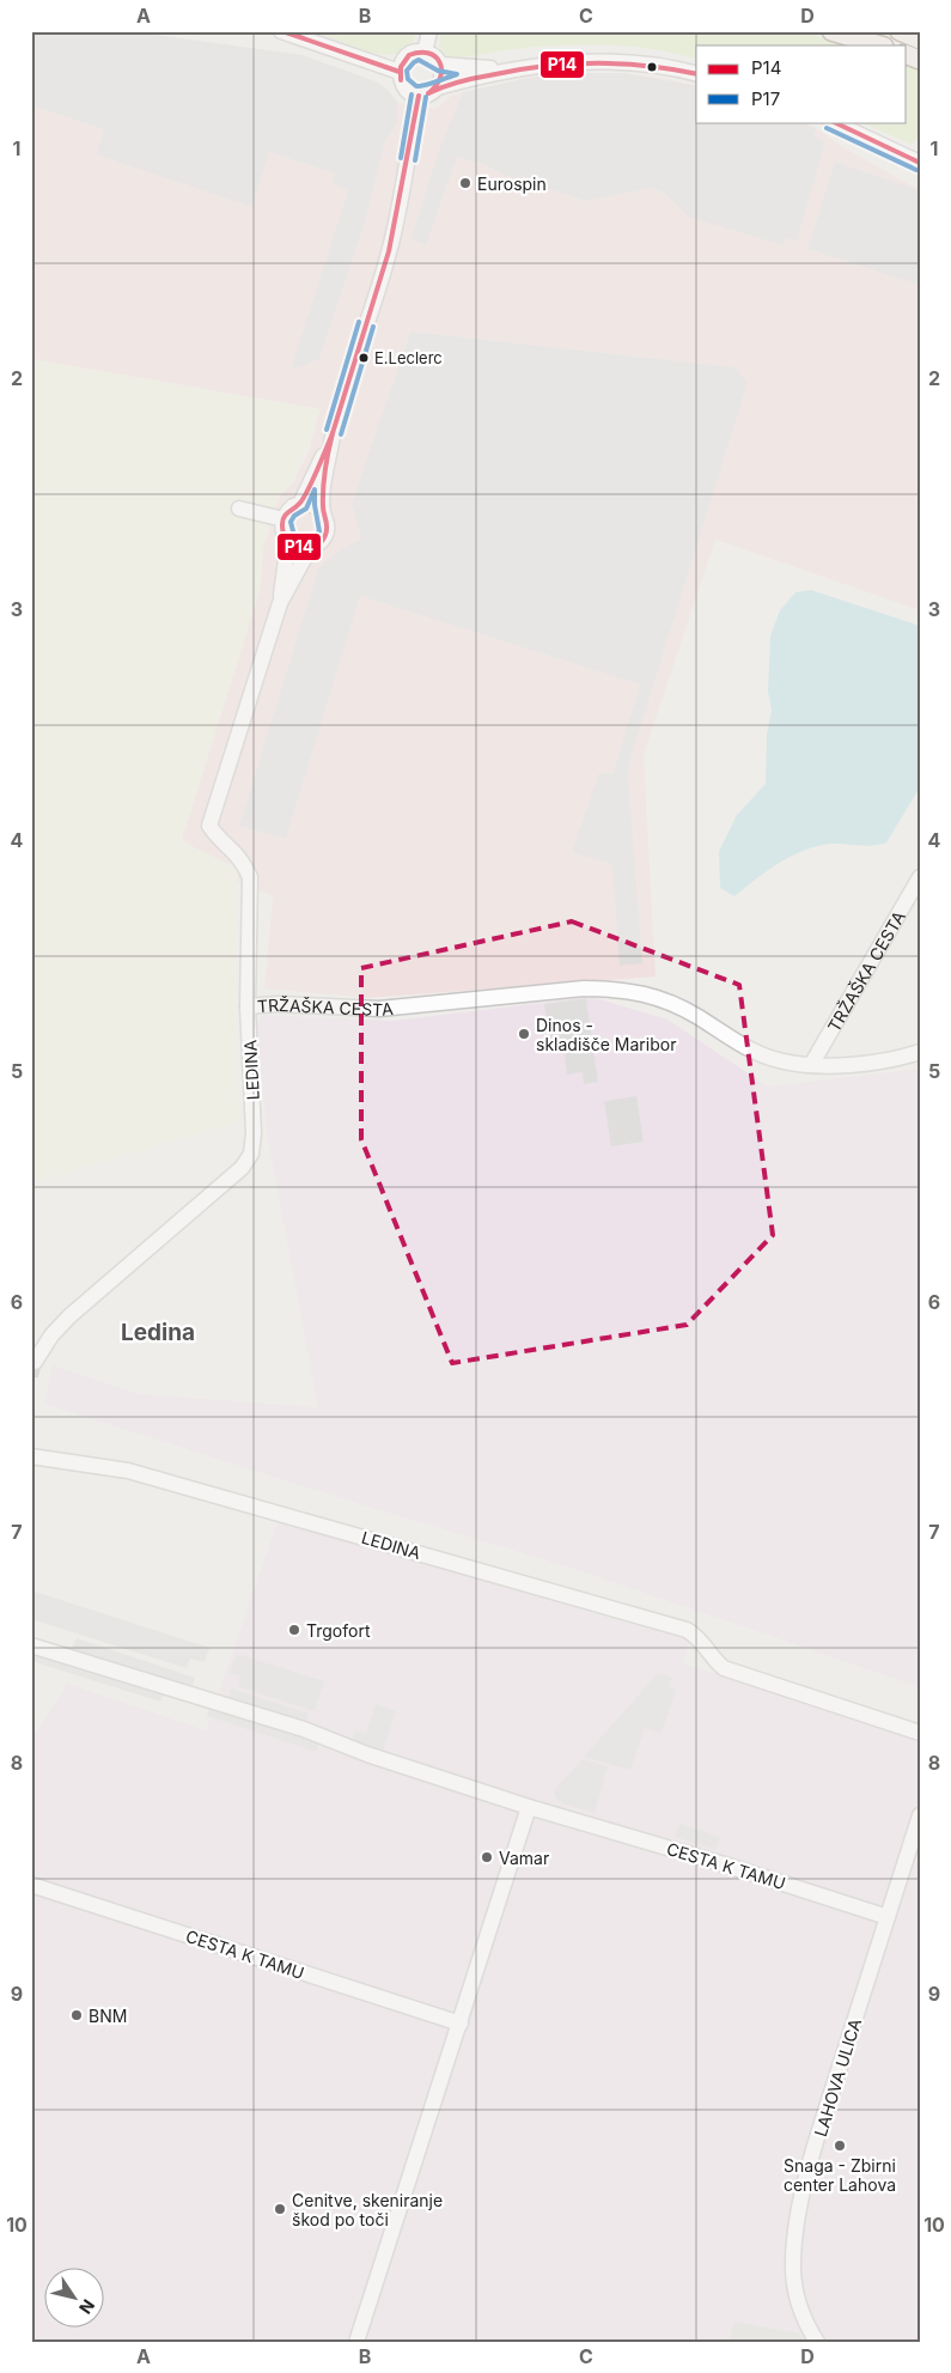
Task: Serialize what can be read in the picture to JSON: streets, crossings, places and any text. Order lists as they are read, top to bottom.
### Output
{
  "streets": {
    "street": [
      "TRŽAŠKA CESTA",
      "LEDINA",
      "CESTA K TAMU",
      "LAHOVA ULICA"
    ]
  },
  "crossings": [
    ["TRŽAŠKA CESTA", "LEDINA"],
    ["CESTA K TAMU", "LAHOVA ULICA"]
  ],
  "districts": ["Ledina"],
  "places": [
    "Eurospin",
    "E.Leclerc",
    "Dinos - skladišče Maribor",
    "Trgofort",
    "Vamar",
    "BNM",
    "Snaga - Zbirni center Lahova",
    "Cenitve, skeniranje škod po toči"
  ],
  "lines": ["transit line P14", "transit line P17"],
  "legend": ["P14", "P17"],
  "north": "bottom right",
  "grid": {
    "columns": [
      "A",
      "B",
      "C",
      "D"
    ],
    "rows": [
      "1",
      "2",
      "3",
      "4",
      "5",
      "6",
      "7",
      "8",
      "9",
      "10"
    ]
  }
}
